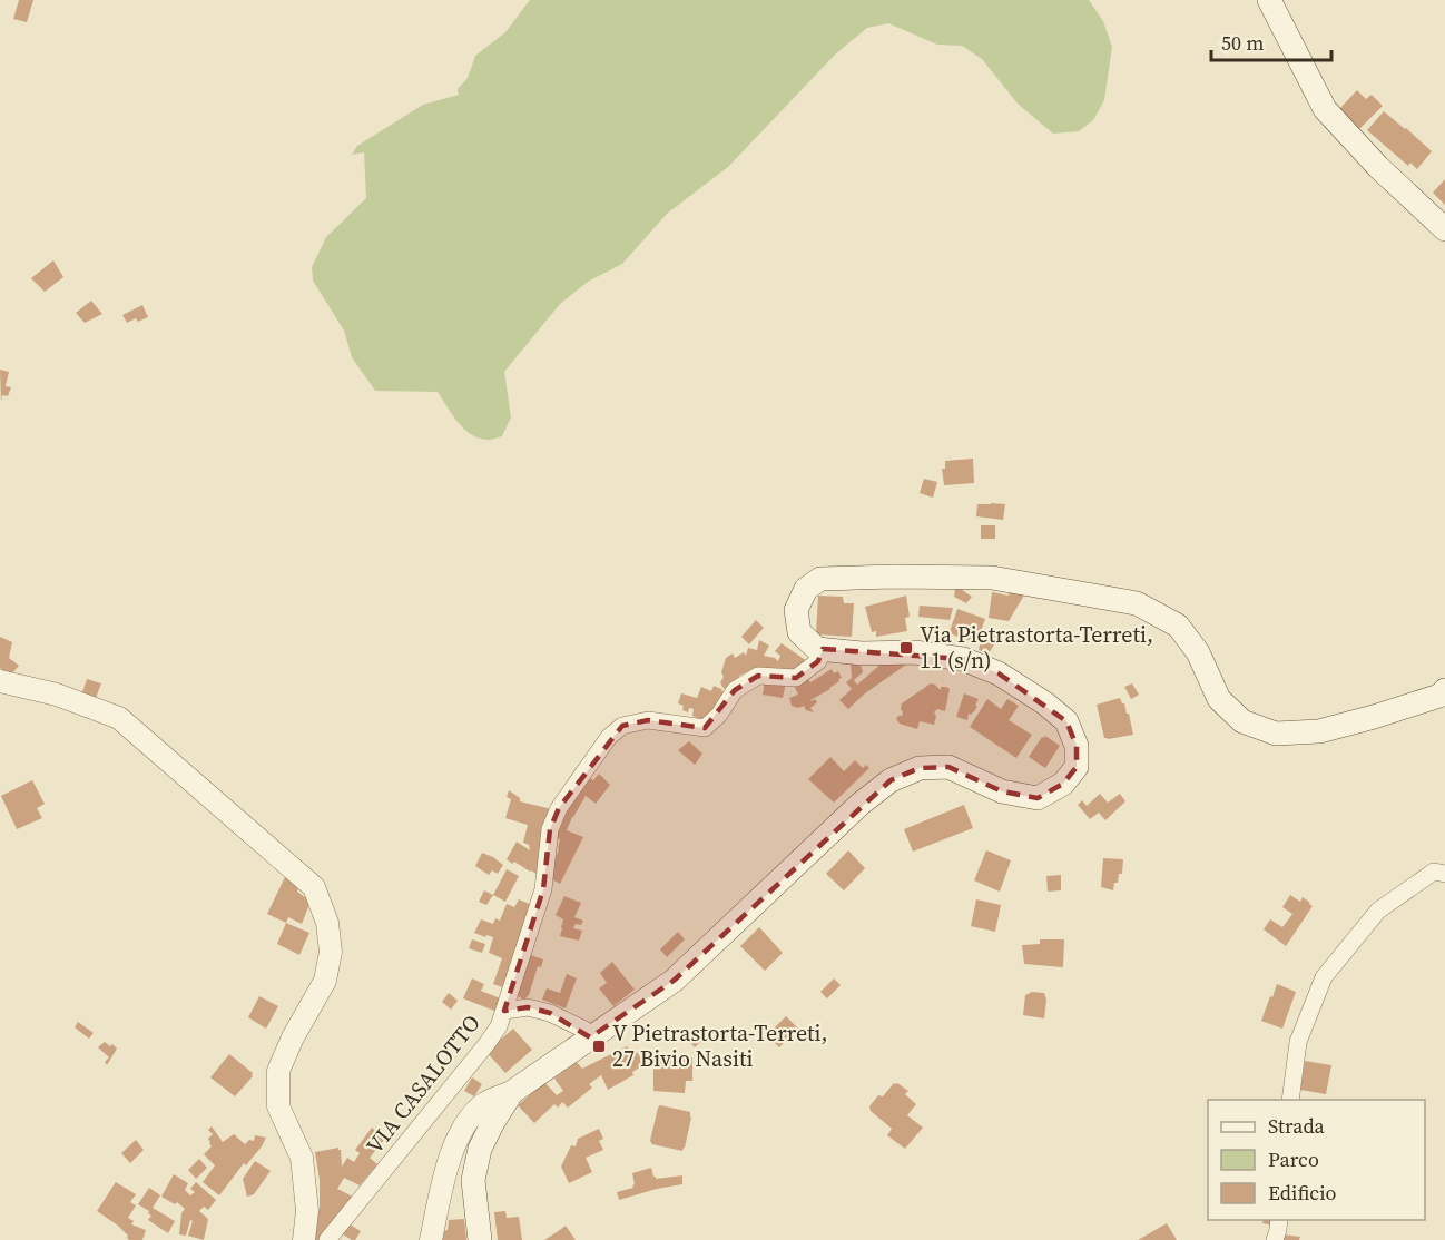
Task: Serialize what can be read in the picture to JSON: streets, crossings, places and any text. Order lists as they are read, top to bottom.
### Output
{
  "streets": {
    "street": ["VIA CASALOTTO"]
  },
  "places": {
    "transit": ["Via Pietrastorta-Terreti, 11 (s/n)", "V Pietrastorta-Terreti, 27 Bivio Nasiti"]
  },
  "legend": ["Strada", "Parco", "Edificio"],
  "scale_bar": "50 m"
}
